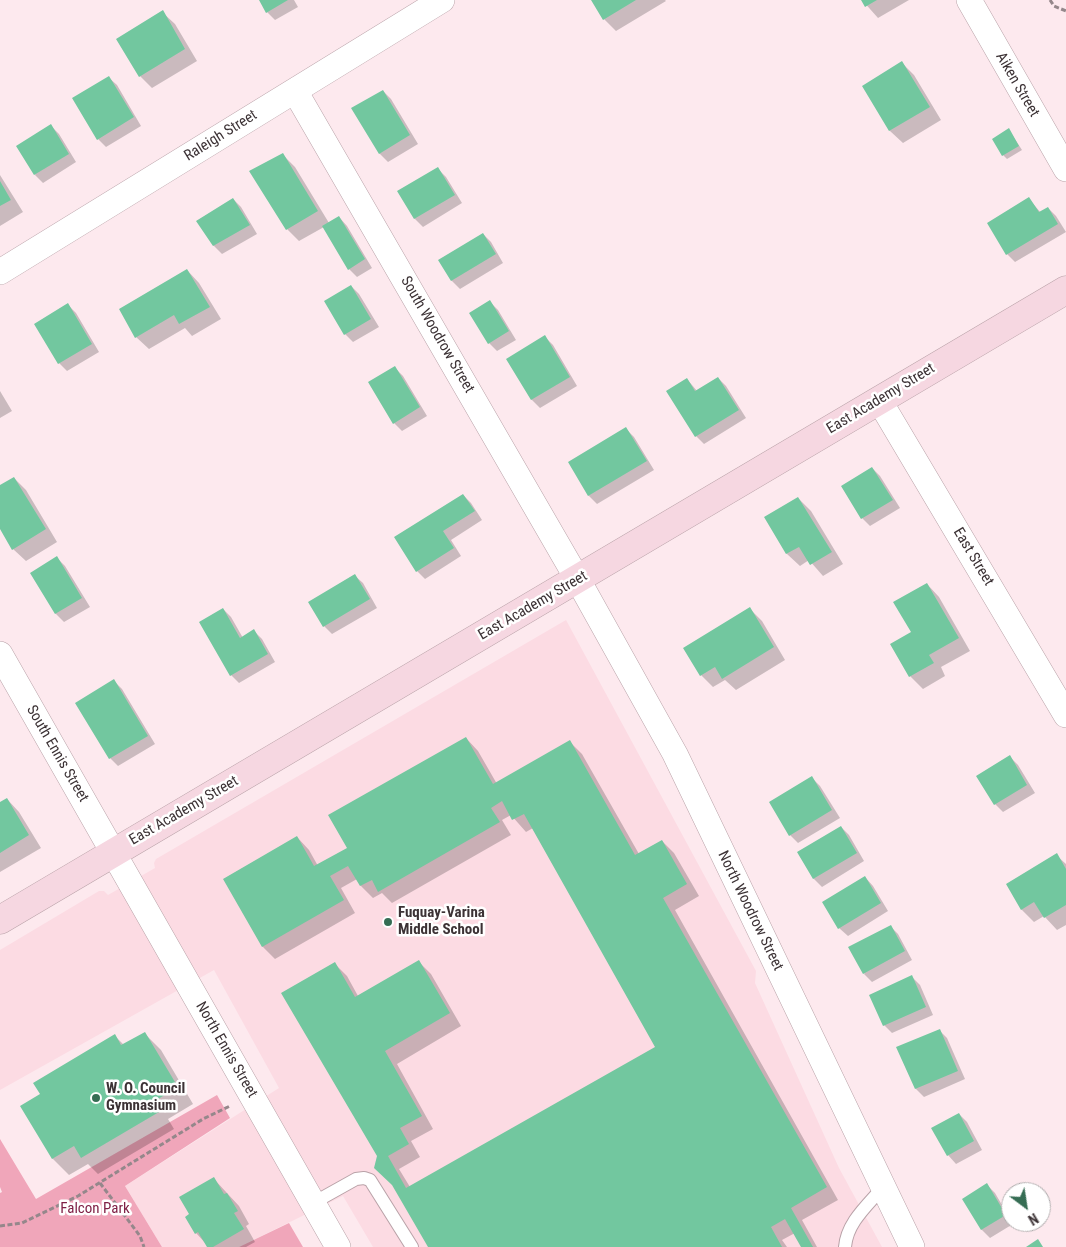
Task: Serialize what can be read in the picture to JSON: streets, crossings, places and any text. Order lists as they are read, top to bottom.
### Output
{
  "streets": {
    "street": [
      "Aiken Street",
      "Raleigh Street",
      "South Woodrow Street",
      "East Academy Street",
      "East Street",
      "South Ennis Street",
      "North Woodrow Street",
      "North Ennis Street"
    ]
  },
  "crossings": [
    ["Raleigh Street", "South Woodrow Street"],
    ["South Woodrow Street", "East Academy Street"],
    ["South Woodrow Street", "North Woodrow Street"],
    ["East Academy Street", "East Street"],
    ["East Academy Street", "South Ennis Street"],
    ["East Academy Street", "North Woodrow Street"],
    ["East Academy Street", "North Ennis Street"],
    ["South Ennis Street", "North Ennis Street"]
  ],
  "parks": ["Falcon Park"],
  "places": ["Fuquay-Varina Middle School", "W. O. Council Gymnasium"],
  "north": "bottom right"
}
